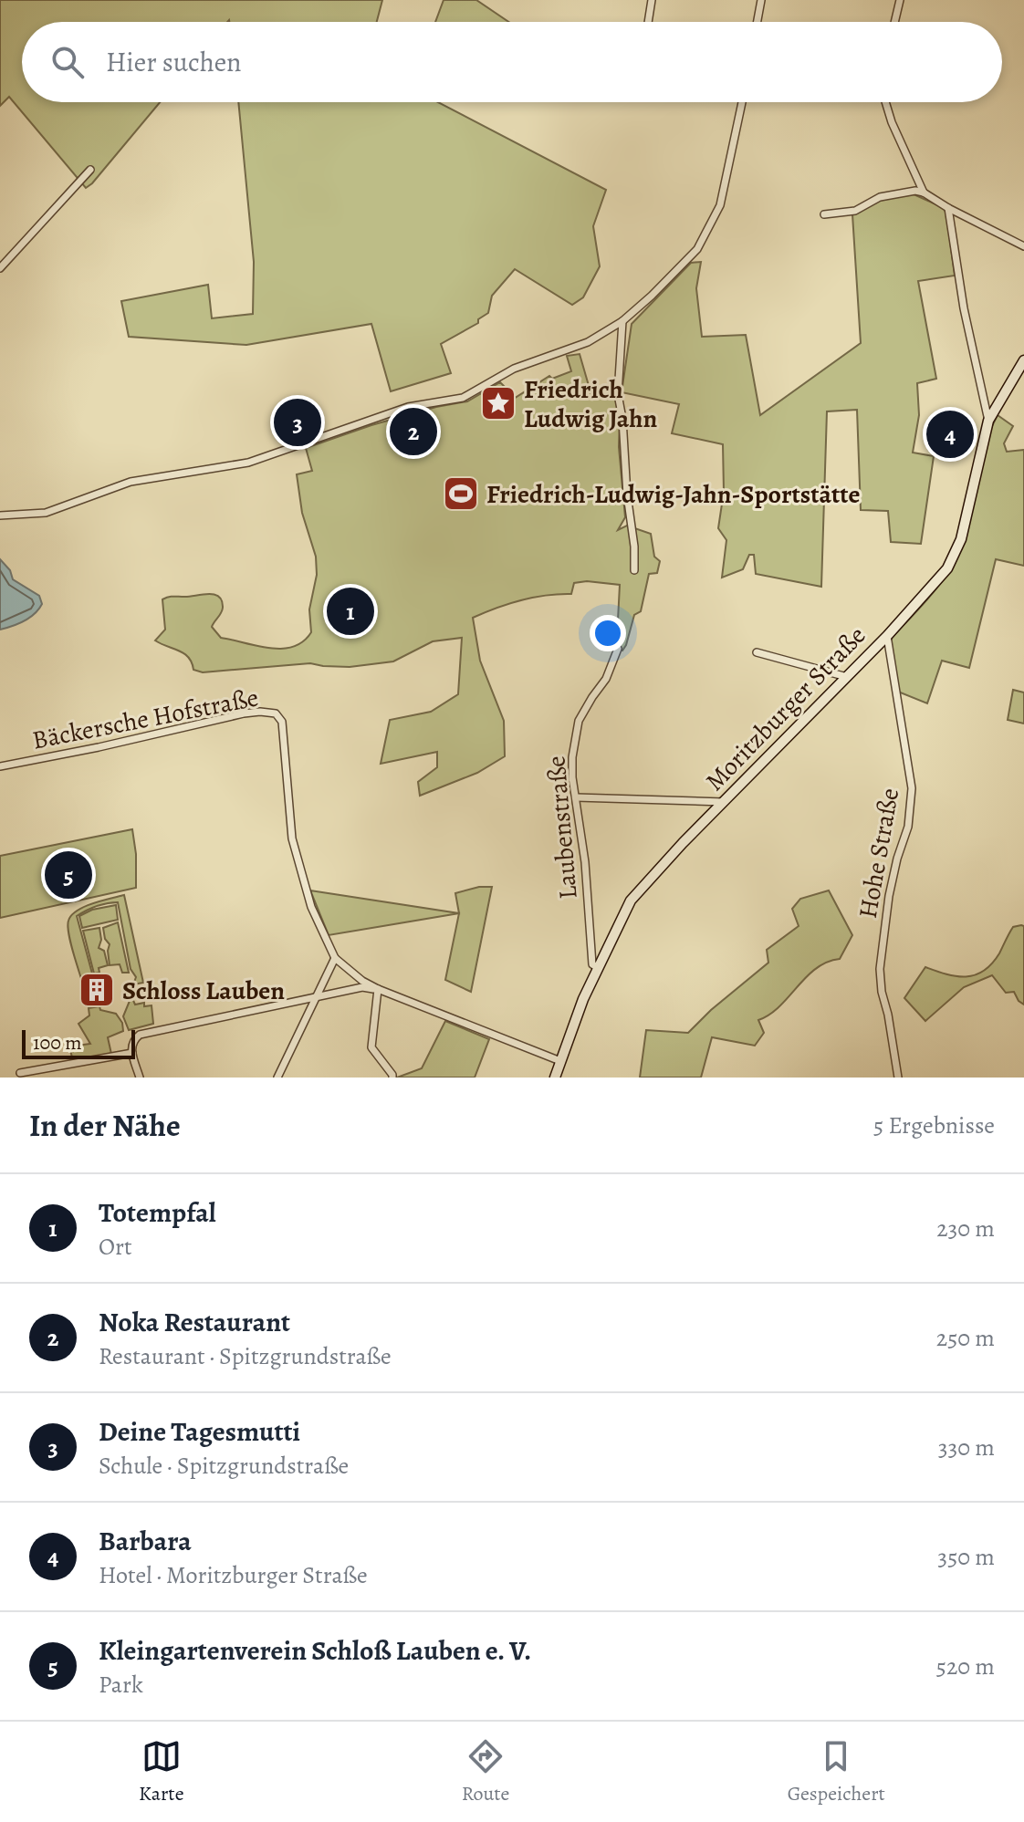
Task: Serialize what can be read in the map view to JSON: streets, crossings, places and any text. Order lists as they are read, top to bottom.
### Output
{
  "streets": {
    "main road": ["Moritzburger Straße"],
    "street": ["Bäckersche Hofstraße", "Laubenstraße", "Hohe Straße"]
  },
  "crossings": [
    ["Moritzburger Straße", "Bäckersche Hofstraße"],
    ["Moritzburger Straße", "Laubenstraße"],
    ["Moritzburger Straße", "Hohe Straße"]
  ],
  "places": {
    "place": ["Friedrich Ludwig Jahn"],
    "sports": ["Friedrich-Ludwig-Jahn-Sportstätte"],
    "building": ["Schloss Lauben"]
  },
  "scale_bar": "100 m",
  "page": {
    "search": "Hier suchen",
    "pins": [
      "3",
      "2",
      "4",
      "1",
      "5"
    ],
    "scale": "100 m",
    "heading": ["In der Nähe", "5 Ergebnisse"],
    "list": [
      {
        "mark": "1",
        "name": "Totempfal",
        "note": "Ort",
        "value": "230 m"
      },
      {
        "mark": "2",
        "name": "Noka Restaurant",
        "note": "Restaurant · Spitzgrundstraße",
        "value": "250 m"
      },
      {
        "mark": "3",
        "name": "Deine Tagesmutti",
        "note": "Schule · Spitzgrundstraße",
        "value": "330 m"
      },
      {
        "mark": "4",
        "name": "Barbara",
        "note": "Hotel · Moritzburger Straße",
        "value": "350 m"
      },
      {
        "mark": "5",
        "name": "Kleingartenverein Schloß Lauben e. V.",
        "note": "Park",
        "value": "520 m"
      }
    ],
    "nav": ["Karte", "Route", "Gespeichert"]
  }
}
